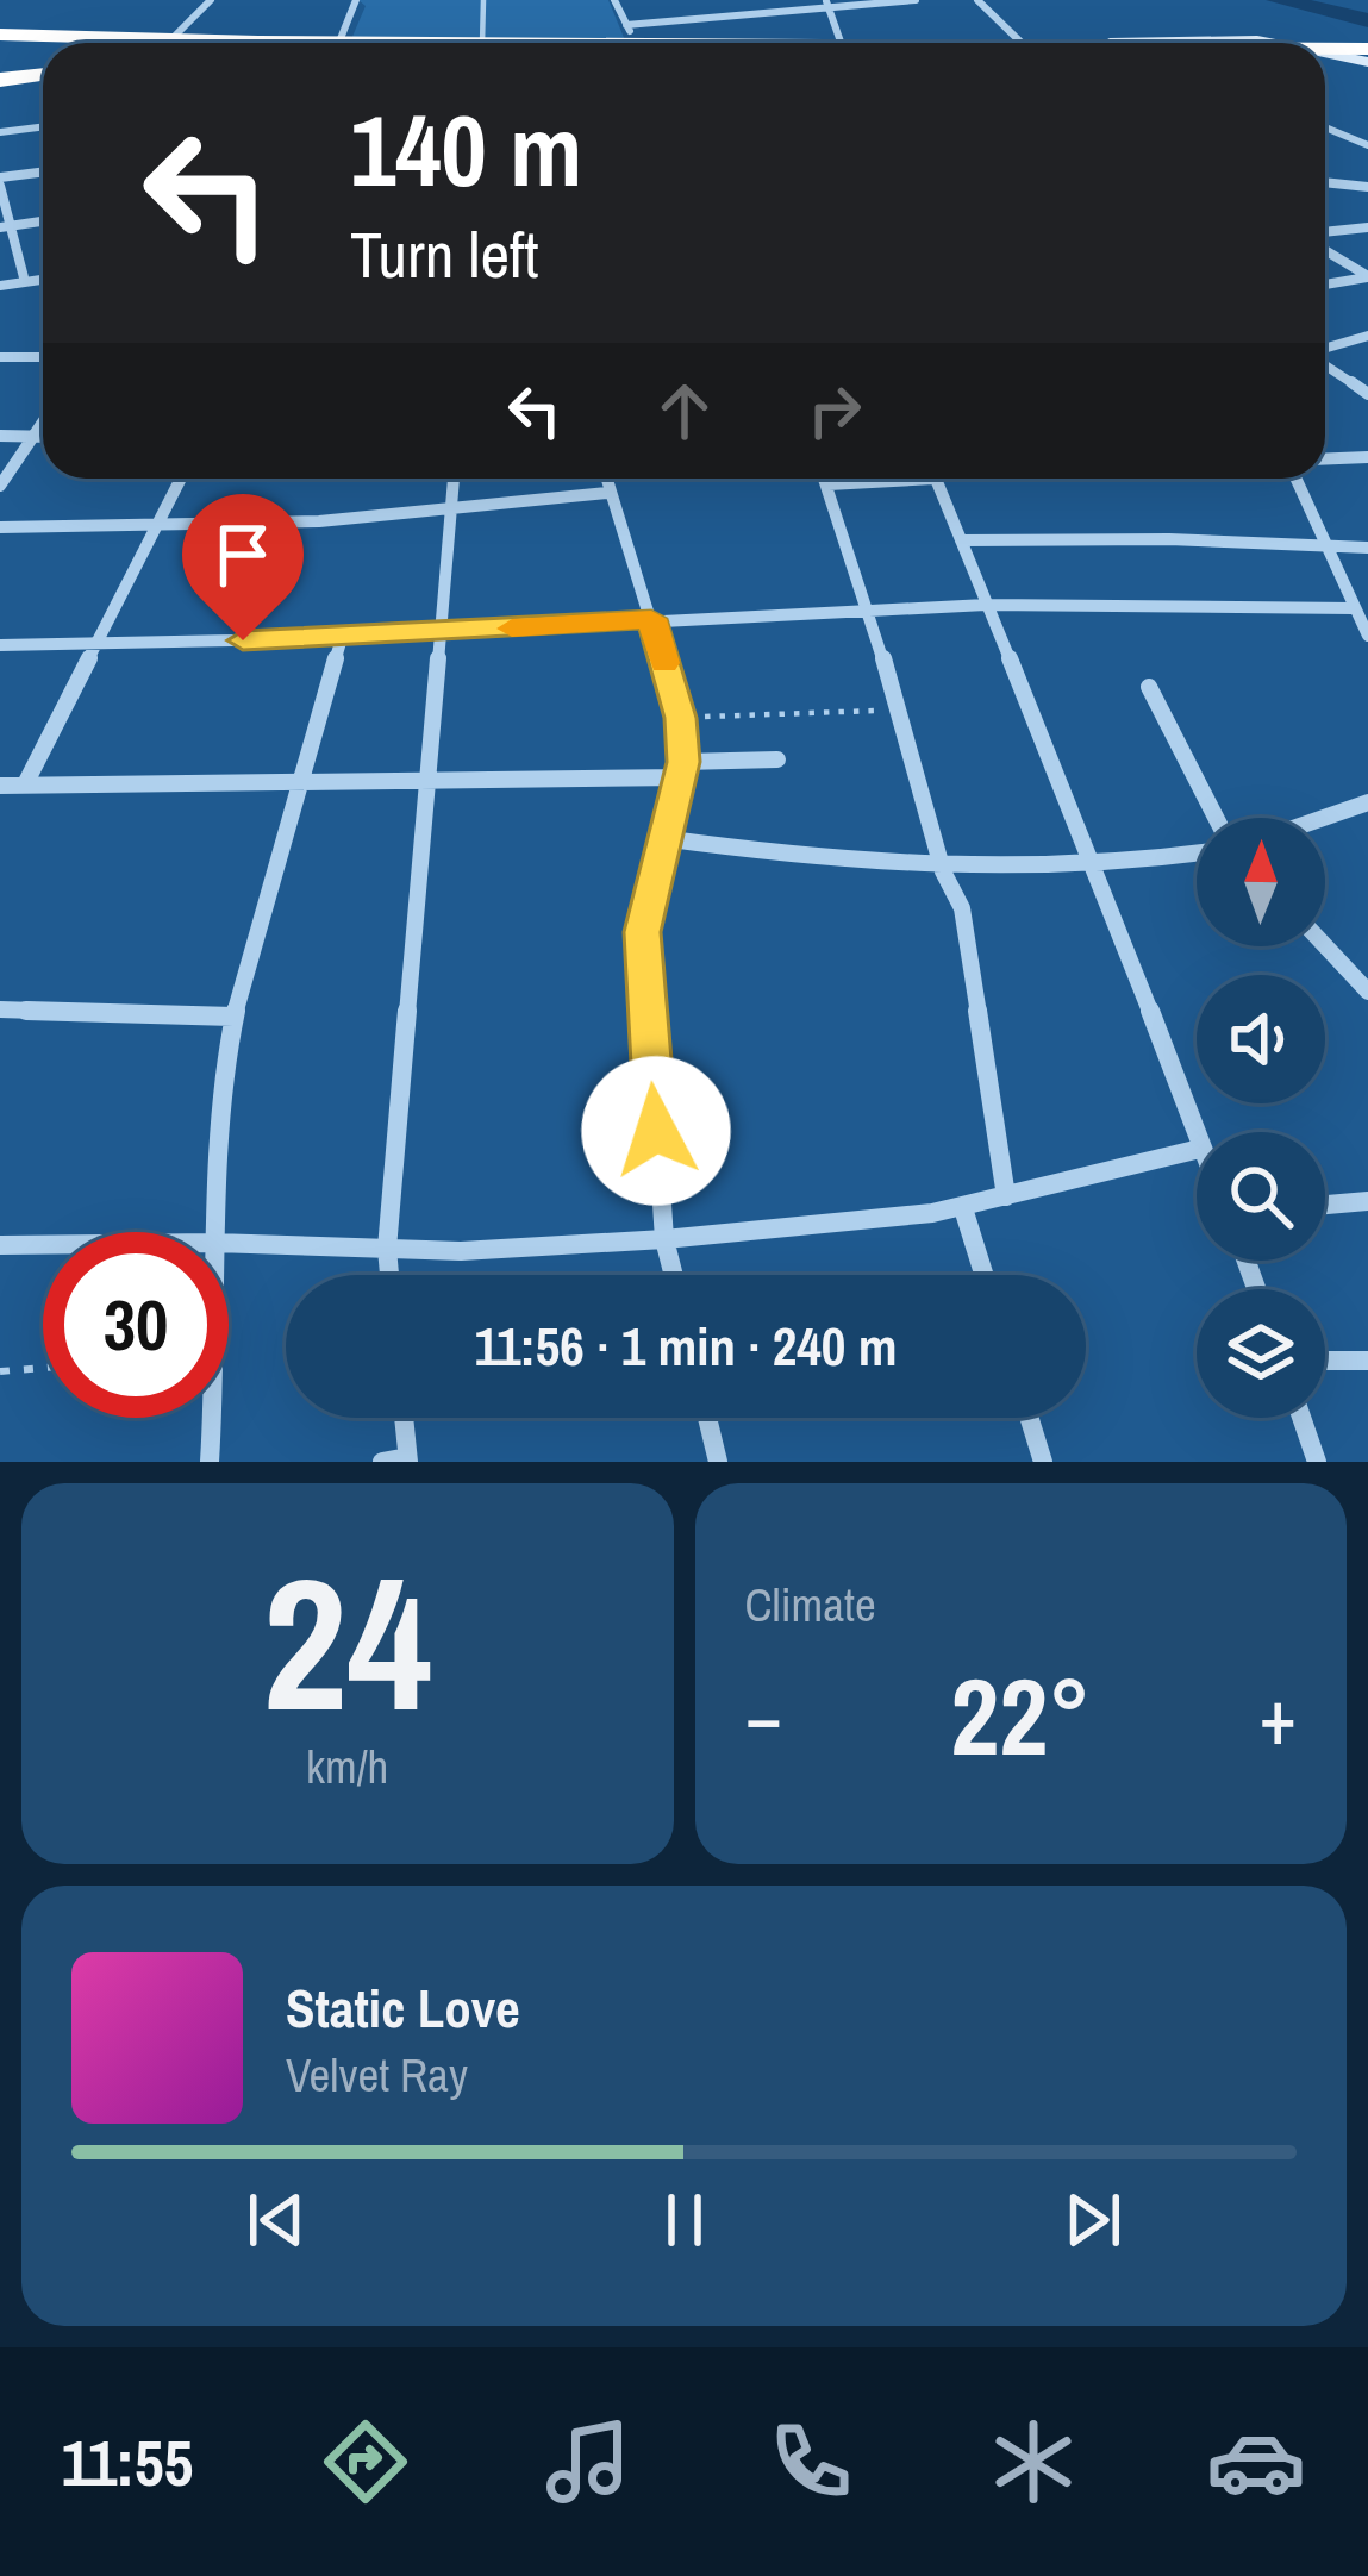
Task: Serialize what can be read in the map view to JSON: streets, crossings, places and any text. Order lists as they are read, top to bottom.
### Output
{
  "north": "top",
  "page": {
    "turn": ["140 m", "Turn left"],
    "limit": "30",
    "trip": "11:56 · 1 min · 240 m",
    "tile": [
      ["24", "km/h"],
      "Climate"
    ],
    "heat": ["−", "22°", "+"],
    "song": ["Static Love", "Velvet Ray"],
    "tabs": "11:55"
  }
}
